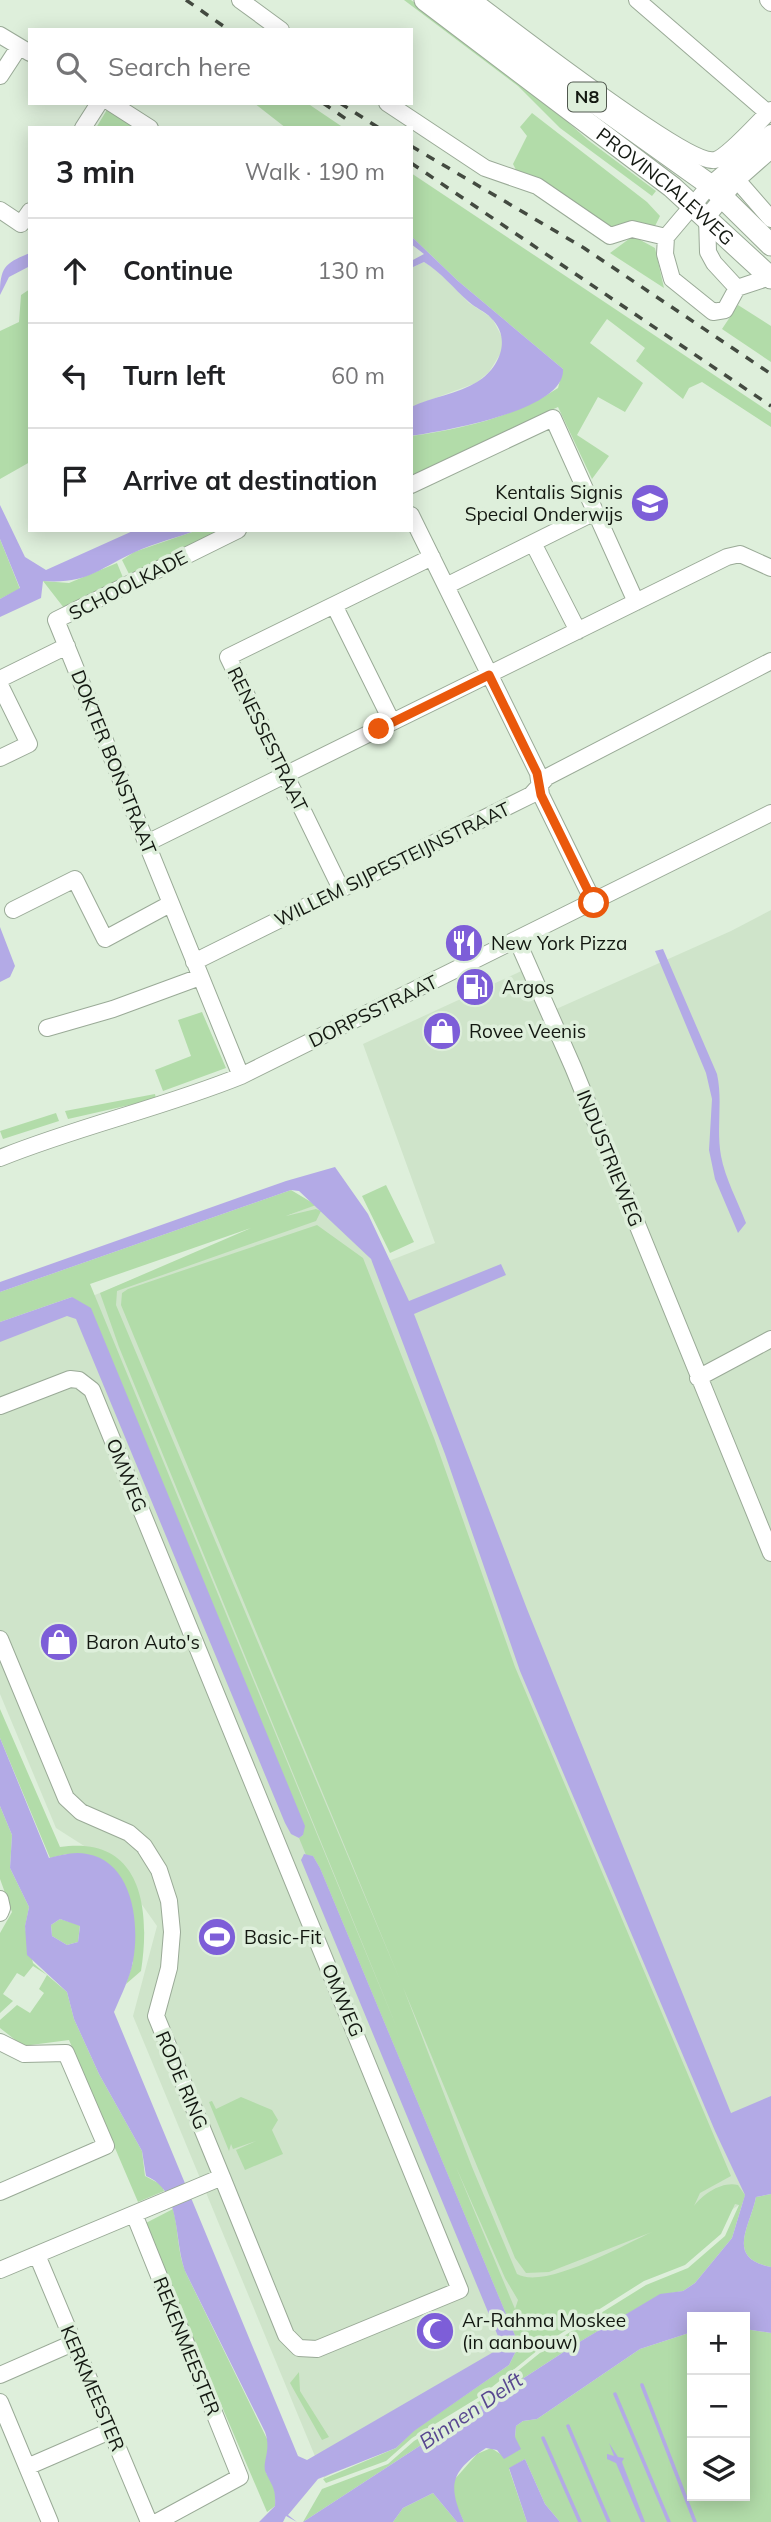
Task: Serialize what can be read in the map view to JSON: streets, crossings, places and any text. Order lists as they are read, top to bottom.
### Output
{
  "streets": {
    "main road": ["N8", "PROVINCIALEWEG"],
    "street": [
      "SCHOOLKADE",
      "RENESSESTRAAT",
      "DOKTER BONSTRAAT",
      "WILLEM SIJPESTEIJNSTRAAT",
      "DORPSSTRAAT",
      "INDUSTRIEWEG",
      "OMWEG",
      "RODE RING",
      "REKENMEESTER",
      "KERKMEESTER"
    ]
  },
  "crossings": [
    ["SCHOOLKADE", "DOKTER BONSTRAAT"],
    ["RENESSESTRAAT", "WILLEM SIJPESTEIJNSTRAAT"],
    ["DOKTER BONSTRAAT", "WILLEM SIJPESTEIJNSTRAAT"],
    ["DOKTER BONSTRAAT", "DORPSSTRAAT"],
    ["DORPSSTRAAT", "INDUSTRIEWEG"],
    ["OMWEG", "RODE RING"]
  ],
  "water": ["Binnen Delft"],
  "places": {
    "school or university": ["Kentalis Signis Special Onderwijs"],
    "restaurant": ["New York Pizza"],
    "fuel station": ["Argos"],
    "shop": ["Rovee Veenis", "Baron Auto's"],
    "sports": ["Basic-Fit"],
    "mosque": ["Ar-Rahma Moskee (in aanbouw)"]
  },
  "page": {
    "search": "Search here",
    "heading": ["3 min", "Walk · 190 m"],
    "list": [
      ["Continue", "130 m"],
      ["Turn left", "60 m"],
      "Arrive at destination"
    ],
    "map_buttons": ["+", "−"]
  }
}
